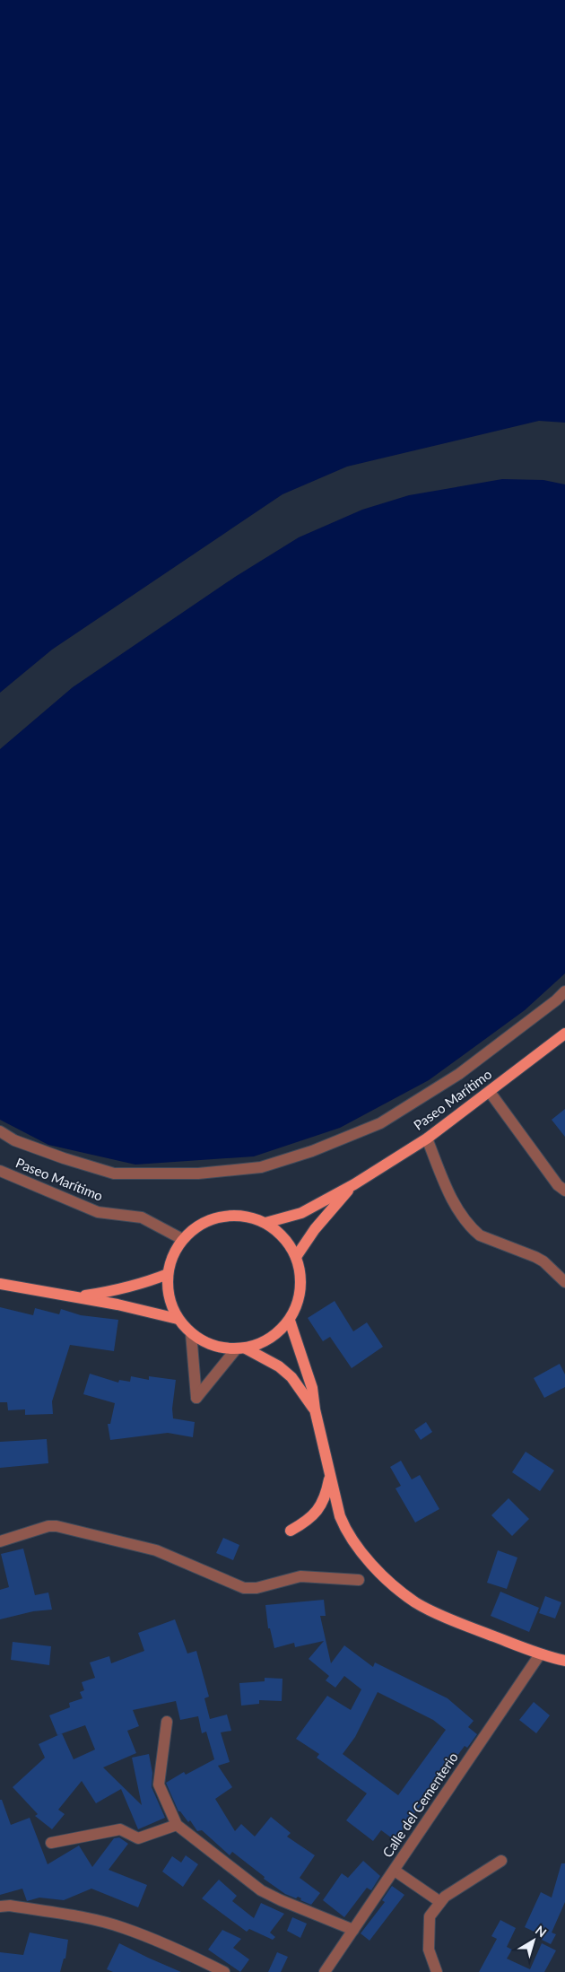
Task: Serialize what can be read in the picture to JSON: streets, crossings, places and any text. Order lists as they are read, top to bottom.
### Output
{
  "streets": {
    "main road": ["Paseo Marítimo"],
    "street": ["Calle del Cementerio"]
  },
  "north": "top right"
}
